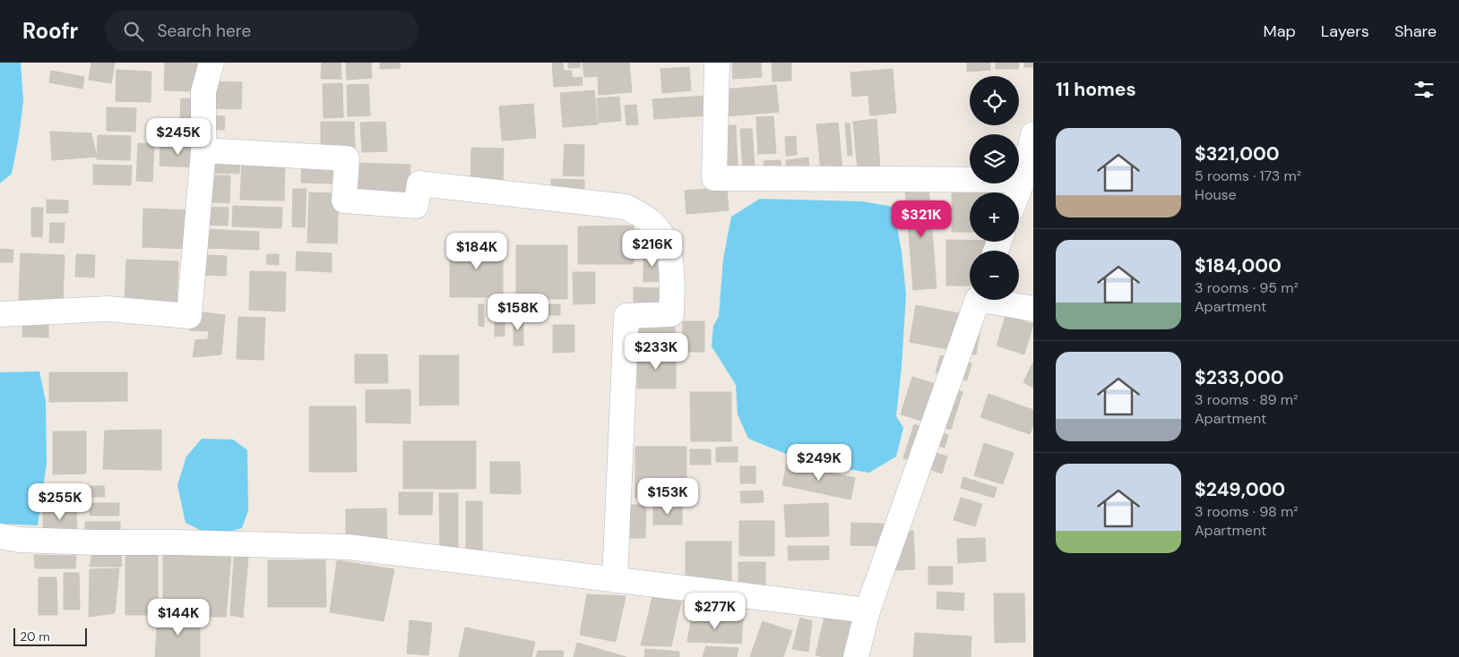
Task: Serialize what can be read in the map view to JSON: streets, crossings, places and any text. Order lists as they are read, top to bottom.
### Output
{
  "scale_bar": "20 m",
  "page": {
    "header": "Roofr",
    "search": "Search here",
    "nav": ["Map", "Layers", "Share"],
    "heading": "11 homes",
    "map_buttons": ["+", "−"],
    "list": [
      {
        "name": "$321,000",
        "note": "5 rooms · 173 m² · House"
      },
      {
        "name": "$184,000",
        "note": "3 rooms · 95 m² · Apartment"
      },
      {
        "name": "$233,000",
        "note": "3 rooms · 89 m² · Apartment"
      },
      {
        "name": "$249,000",
        "note": "3 rooms · 98 m² · Apartment"
      }
    ],
    "price": [
      "$245K",
      "$321K",
      "$216K",
      "$184K",
      "$158K",
      "$233K",
      "$249K",
      "$153K",
      "$255K",
      "$277K",
      "$144K"
    ],
    "scale": "20 m"
  }
}
